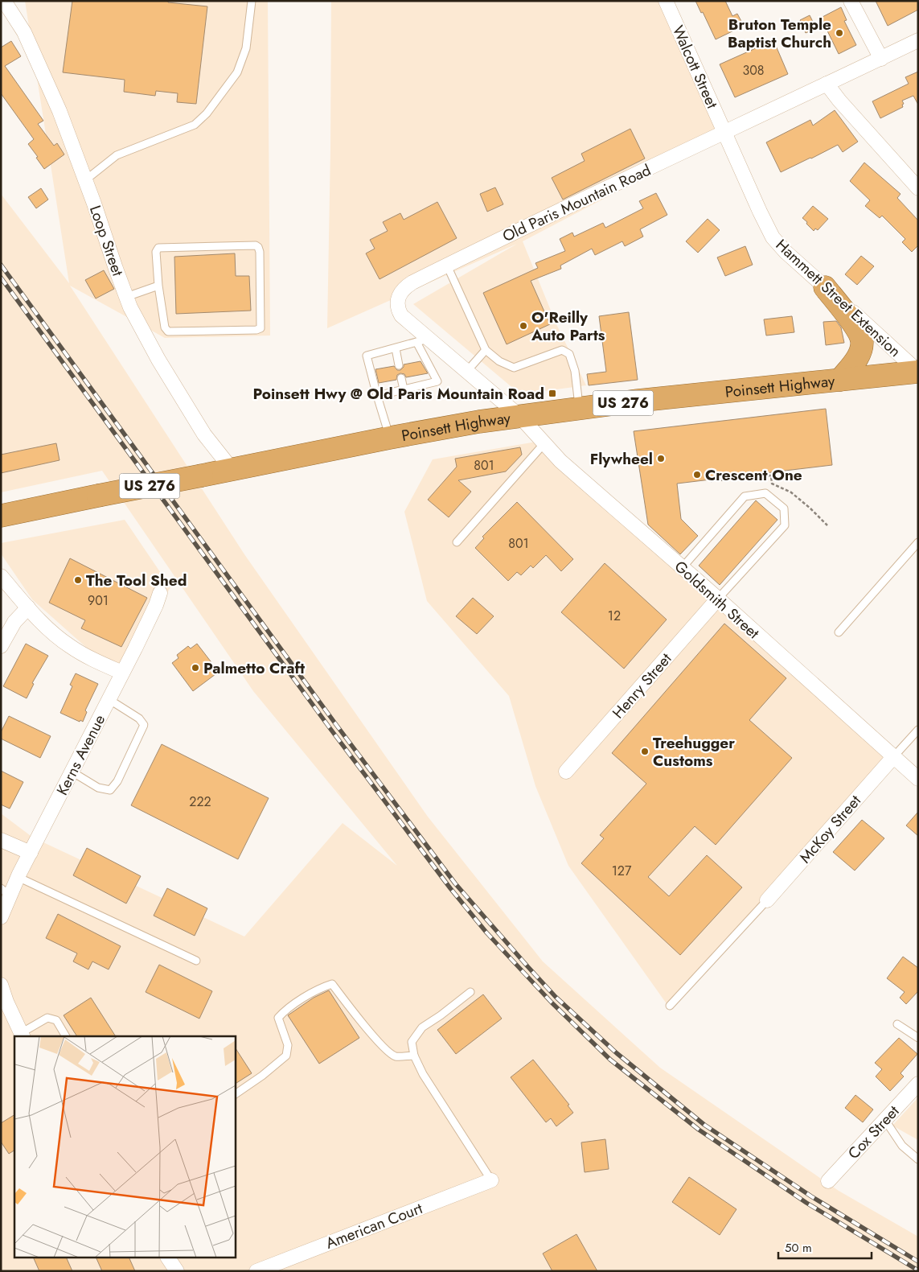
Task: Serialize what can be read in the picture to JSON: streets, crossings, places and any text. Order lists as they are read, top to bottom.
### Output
{
  "streets": {
    "highway": ["Poinsett Highway", "US 276"],
    "street": [
      "Walcott Street",
      "Old Paris Mountain Road",
      "Loop Street",
      "Hammett Street Extension",
      "Goldsmith Street",
      "Henry Street",
      "Kerns Avenue",
      "McKoy Street",
      "Cox Street",
      "American Court"
    ]
  },
  "crossings": [
    ["Walcott Street", "Old Paris Mountain Road"],
    ["Walcott Street", "Hammett Street Extension"],
    ["Old Paris Mountain Road", "Hammett Street Extension"],
    ["Old Paris Mountain Road", "Poinsett Highway"],
    ["Old Paris Mountain Road", "Goldsmith Street"],
    ["Loop Street", "Poinsett Highway"],
    ["Hammett Street Extension", "Poinsett Highway"],
    ["Poinsett Highway", "Goldsmith Street"],
    ["Goldsmith Street", "Henry Street"],
    ["Goldsmith Street", "McKoy Street"]
  ],
  "places": {
    "other": [
      "Bruton Temple Baptist Church",
      "O'Reilly Auto Parts",
      "Flywheel",
      "Crescent One",
      "The Tool Shed",
      "Palmetto Craft",
      "Treehugger Customs"
    ],
    "transit": ["Poinsett Hwy @ Old Paris Mountain Road"]
  },
  "house_numbers": [
    "308",
    "801",
    "801",
    "901",
    "12",
    "222",
    "127"
  ],
  "scale_bar": "50 m"
}
